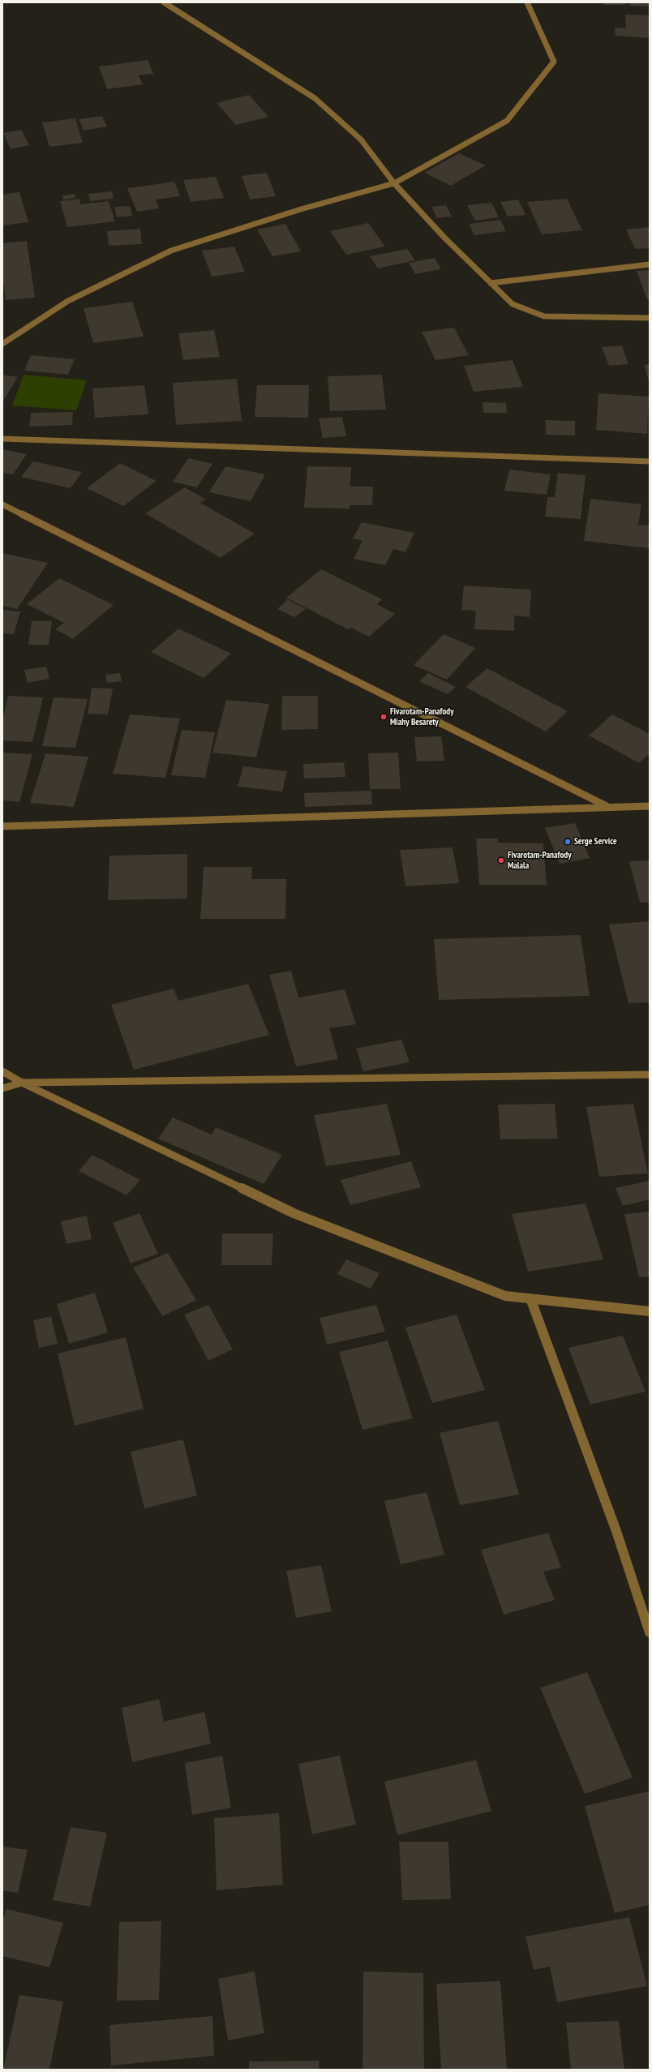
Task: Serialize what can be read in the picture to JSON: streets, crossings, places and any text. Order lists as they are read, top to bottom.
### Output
{
  "places": ["Fivarotam-Panafody Miahy Besarety", "Serge Service", "Fivarotam-Panafody Malala"]
}
